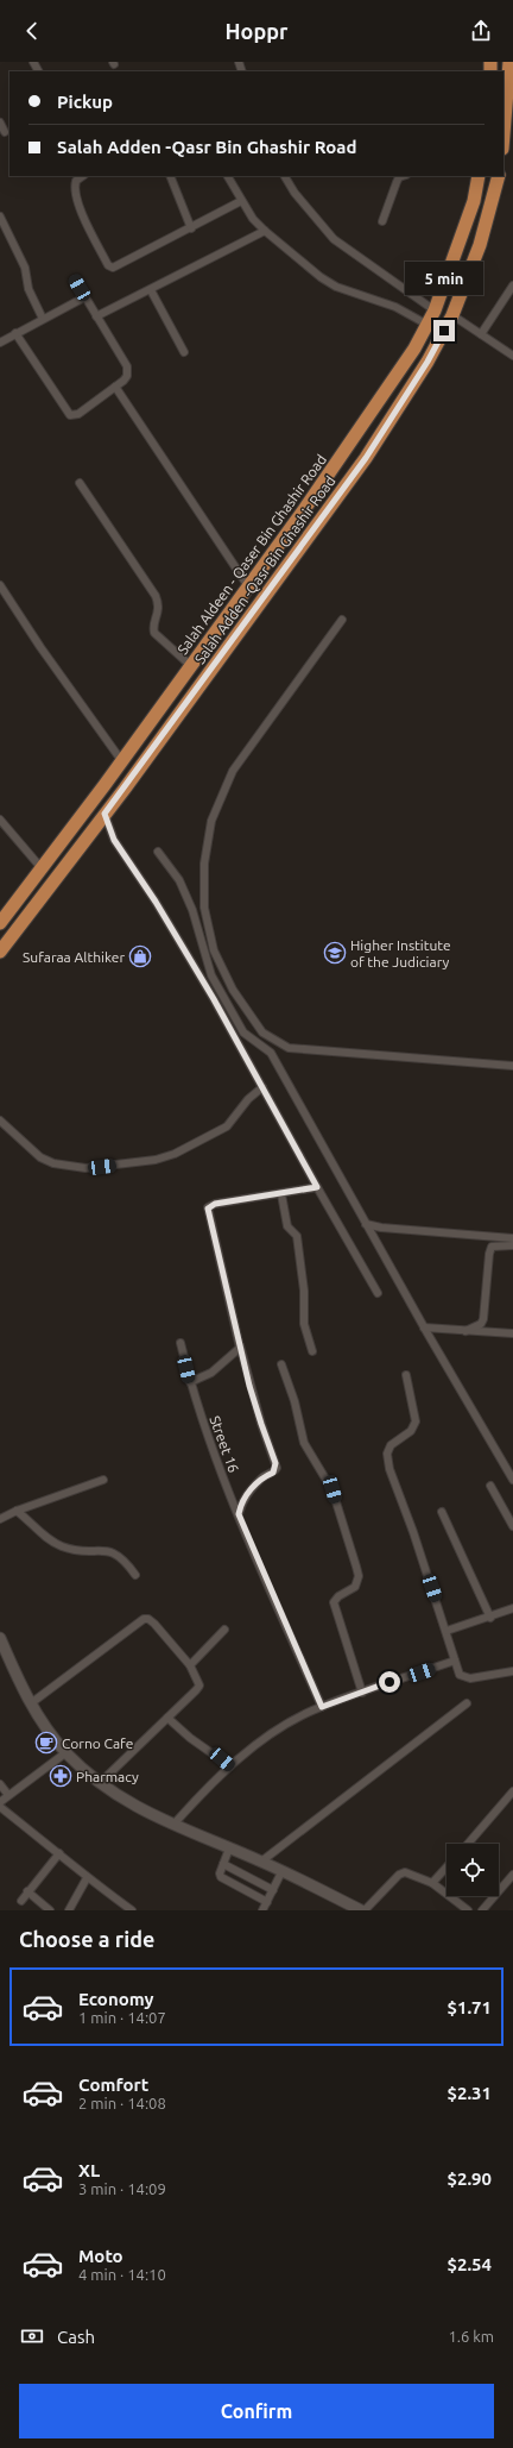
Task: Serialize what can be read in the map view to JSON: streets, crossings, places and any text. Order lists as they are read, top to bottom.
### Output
{
  "streets": {
    "highway": ["Salah Aldeen - Qaser Bin Ghashir Road", "Salah Adden -Qasr Bin Ghashir Road"],
    "street": ["Street 16"]
  },
  "places": {
    "school or university": ["Higher Institute of the Judiciary"],
    "shop": ["Sufaraa Althiker"],
    "cafe": ["Corno Cafe"],
    "pharmacy": ["Pharmacy"]
  },
  "page": {
    "header": "Hoppr",
    "banner": ["Pickup", "Salah Adden -Qasr Bin Ghashir Road"],
    "bubble": "5 min",
    "heading": "Choose a ride",
    "list": [
      {
        "name": "Economy",
        "note": "1 min · 14:07",
        "value": "$1.71"
      },
      {
        "name": "Comfort",
        "note": "2 min · 14:08",
        "value": "$2.31"
      },
      {
        "name": "XL",
        "note": "3 min · 14:09",
        "value": "$2.90"
      },
      {
        "name": "Moto",
        "note": "4 min · 14:10",
        "value": "$2.54"
      }
    ],
    "pay": ["Cash", "1.6 km"],
    "buttons": "Confirm"
  }
}
